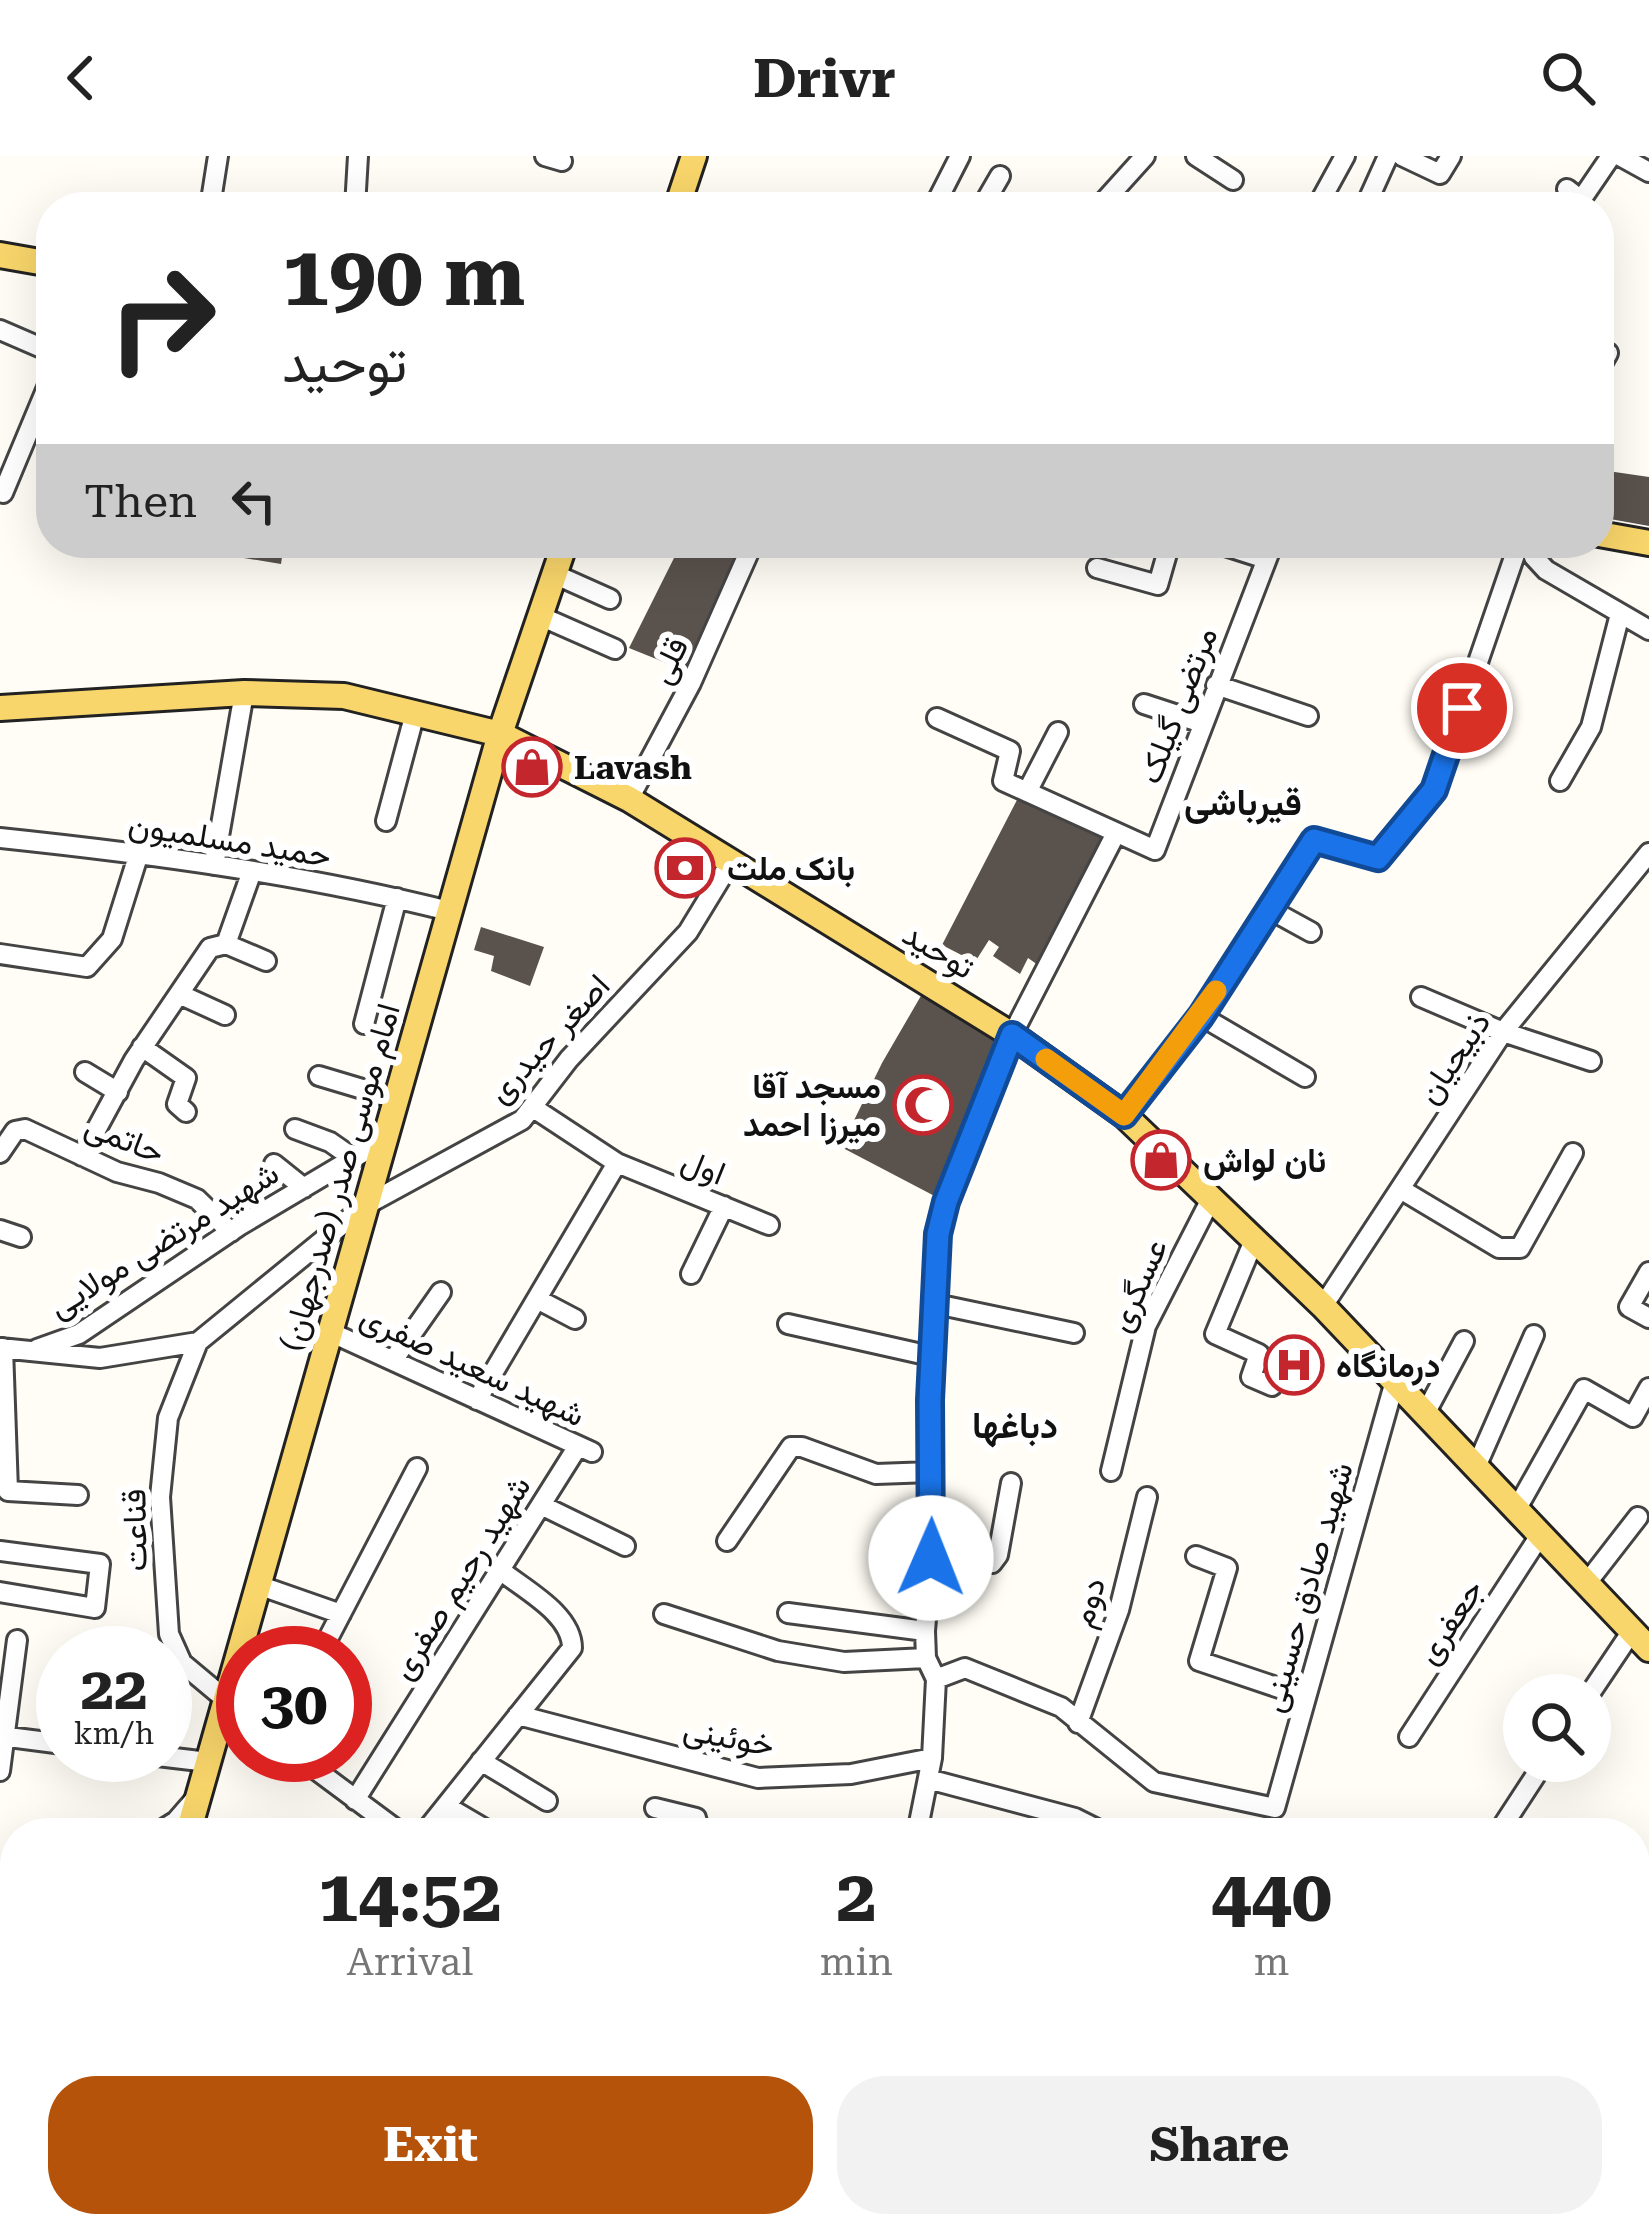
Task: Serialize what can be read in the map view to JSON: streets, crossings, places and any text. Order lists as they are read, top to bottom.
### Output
{
  "streets": {
    "main road": ["توحید", "(صدرجهان) امام موسی صدر"],
    "street": [
      "قلی",
      "مرتضی گیلک",
      "حمید مسلمیون",
      "اصغر حیدری",
      "ذبیحیان",
      "حاتمی",
      "اول",
      "شهید مرتضی مولایی",
      "عسگری",
      "شهید سعید صفری",
      "قناعت",
      "شهید رحیم صفری",
      "شهید صادق حسینی",
      "دوم",
      "جعفری",
      "خوئینی"
    ]
  },
  "crossings": [
    ["قلی", "توحید"],
    ["حمید مسلمیون", "(صدرجهان) امام موسی صدر"],
    ["توحید", "اصغر حیدری"],
    ["توحید", "ذبیحیان"],
    ["توحید", "(صدرجهان) امام موسی صدر"],
    ["توحید", "عسگری"],
    ["توحید", "شهید صادق حسینی"],
    ["توحید", "جعفری"],
    ["اصغر حیدری", "اول"],
    ["اصغر حیدری", "(صدرجهان) امام موسی صدر"],
    ["اصغر حیدری", "قناعت"],
    ["حاتمی", "شهید مرتضی مولایی"],
    ["(صدرجهان) امام موسی صدر", "شهید مرتضی مولایی"],
    ["(صدرجهان) امام موسی صدر", "شهید سعید صفری"],
    ["شهید سعید صفری", "شهید رحیم صفری"],
    ["شهید صادق حسینی", "دوم"]
  ],
  "districts": ["قیرباشی", "دباغها"],
  "places": {
    "shop": ["Lavash", "نان لواش"],
    "bank": ["بانک ملت"],
    "mosque": ["مسجد آقا میرزا احمد"],
    "hospital": ["درمانگاه"]
  },
  "page": {
    "header": "Drivr",
    "turn": ["190 m", "توحید"],
    "then": "Then",
    "speed": "22 km/h",
    "limit": "30",
    "eta": [
      "14:52",
      "Arrival",
      "2",
      "min",
      "440",
      "m"
    ],
    "buttons": ["Exit", "Share"]
  }
}
